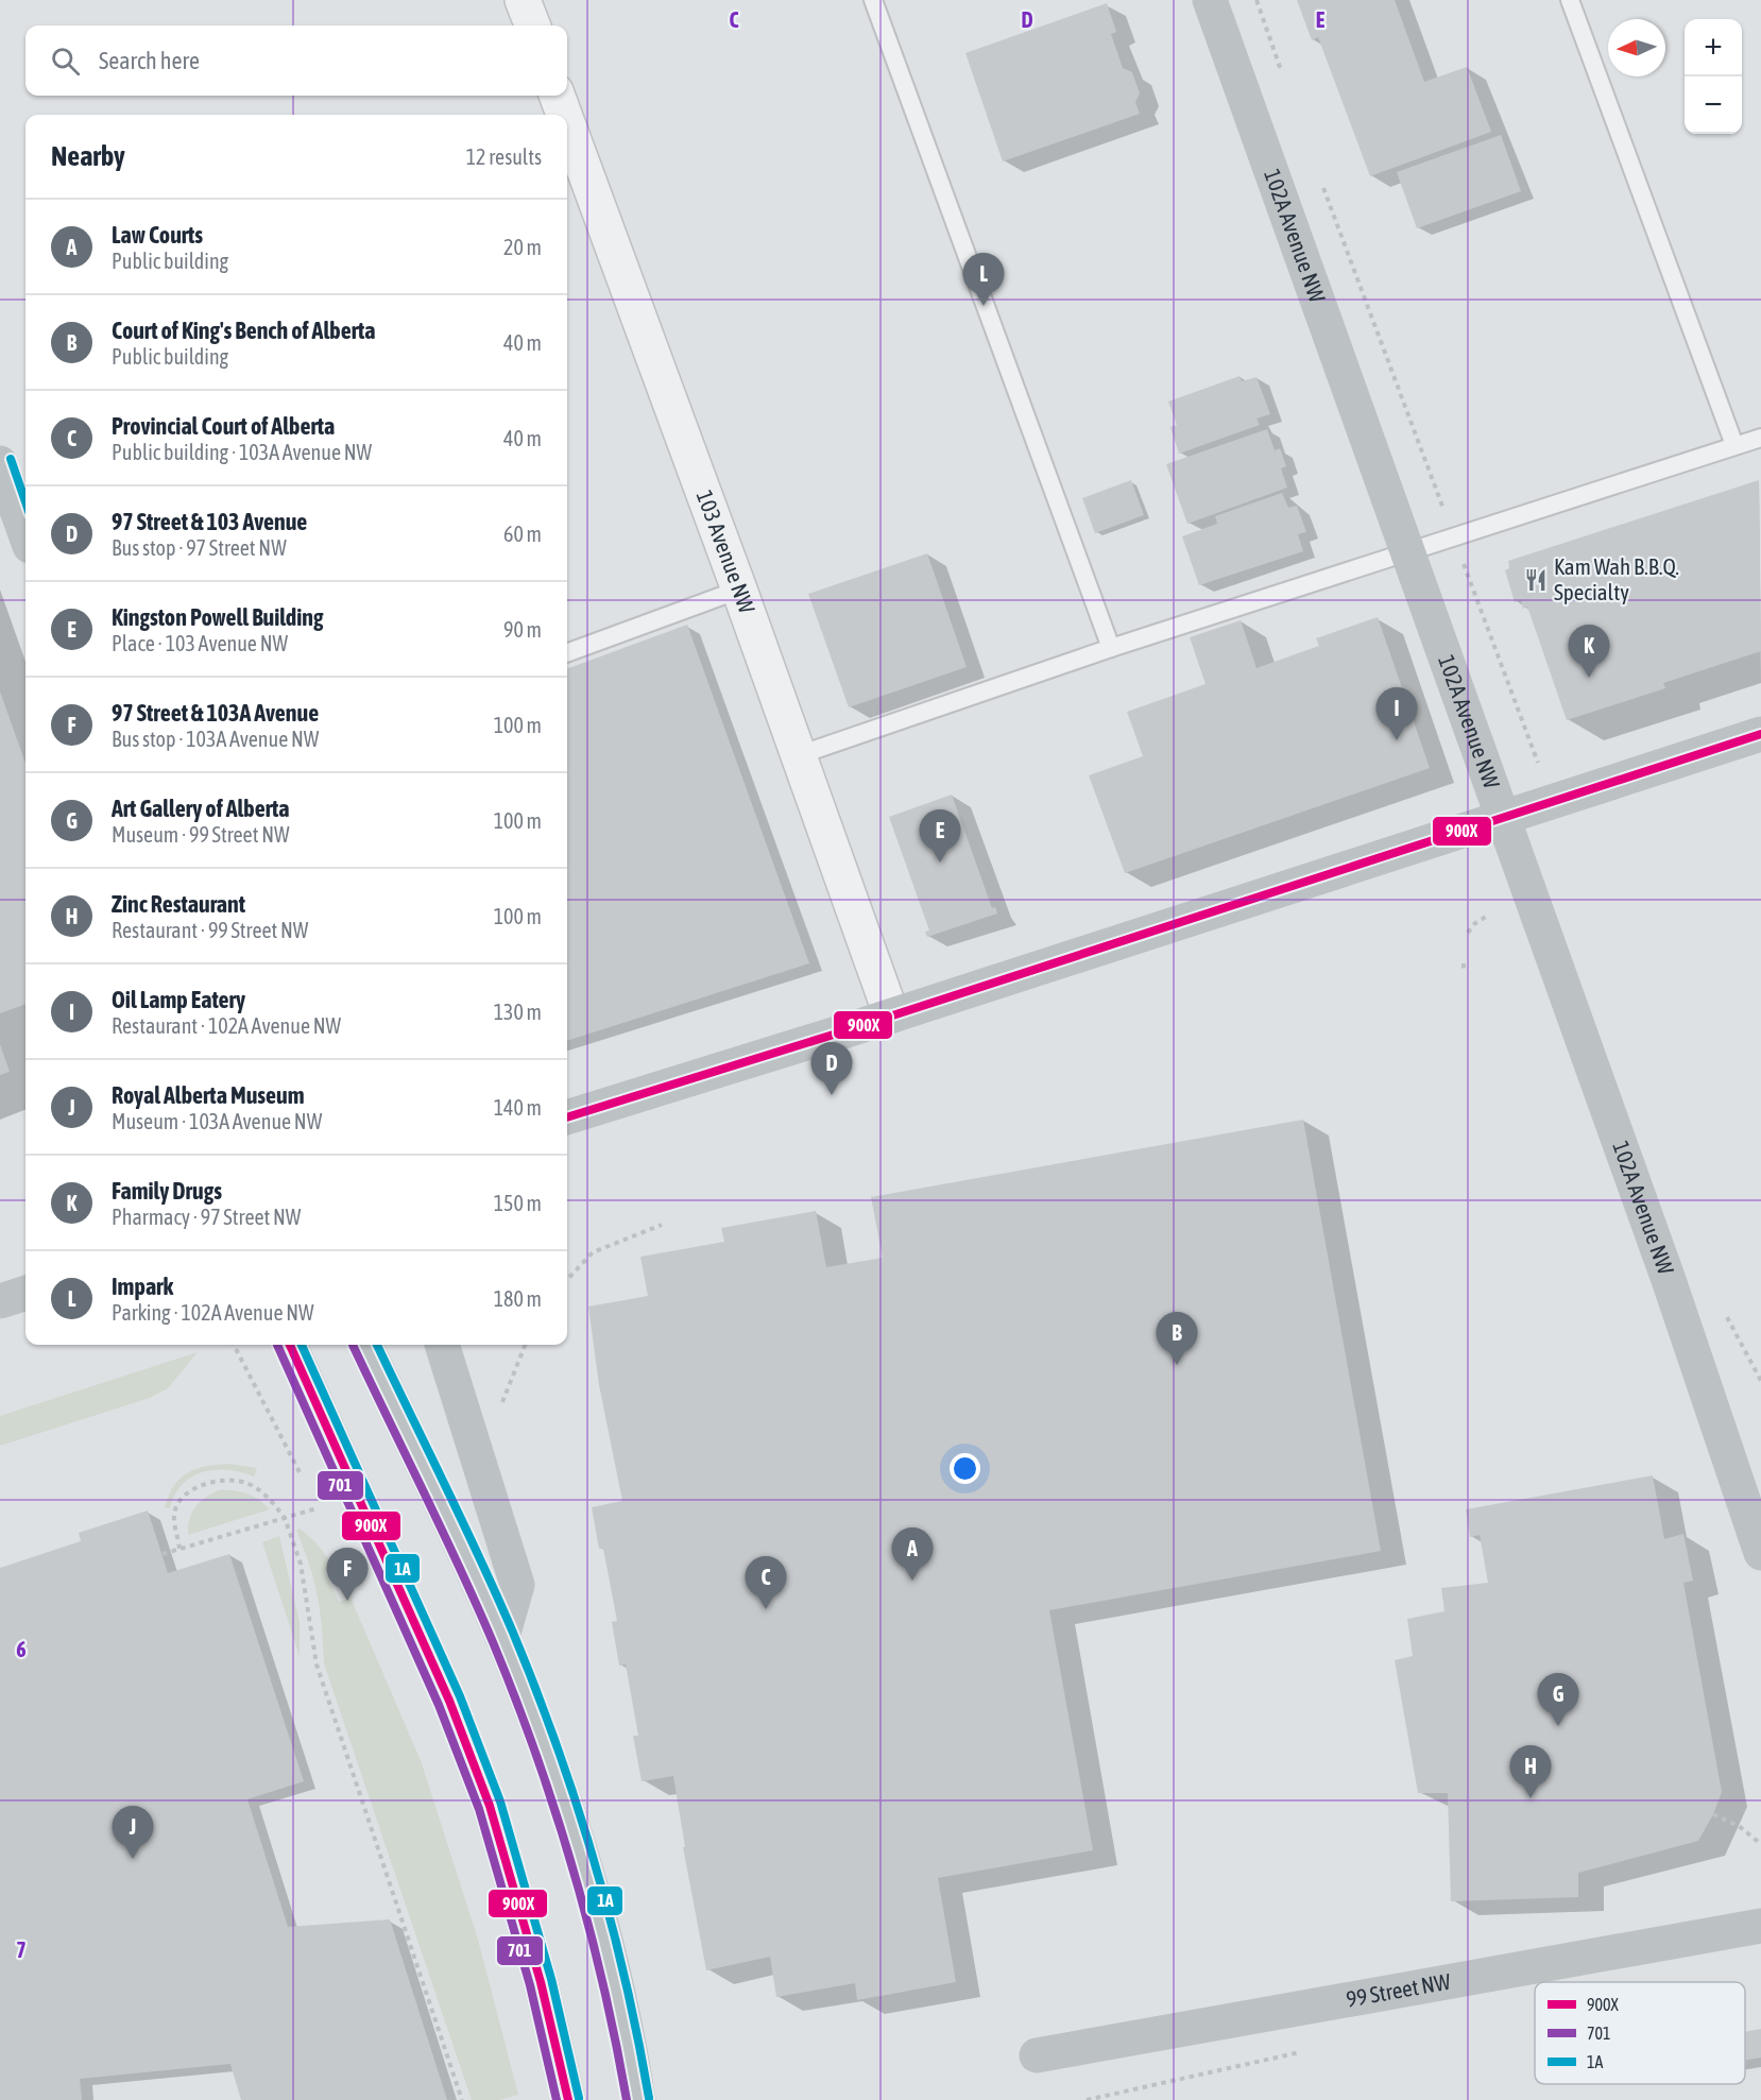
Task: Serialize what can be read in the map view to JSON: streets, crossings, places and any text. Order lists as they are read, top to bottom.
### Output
{
  "streets": {
    "main road": ["102A Avenue NW", "99 Street NW"],
    "street": ["103 Avenue NW"]
  },
  "places": {
    "restaurant": ["Kam Wah B.B.Q. Specialty"]
  },
  "lines": ["transit line 1A", "transit line 900X", "transit line 701"],
  "legend": ["900X", "701", "1A"],
  "north": "left",
  "page": {
    "map_buttons": ["+", "−"],
    "search": "Search here",
    "heading": ["Nearby", "12 results"],
    "list": [
      {
        "mark": "A",
        "name": "Law Courts",
        "note": "Public building",
        "value": "20 m"
      },
      {
        "mark": "B",
        "name": "Court of King's Bench of Alberta",
        "note": "Public building",
        "value": "40 m"
      },
      {
        "mark": "C",
        "name": "Provincial Court of Alberta",
        "note": "Public building · 103A Avenue NW",
        "value": "40 m"
      },
      {
        "mark": "D",
        "name": "97 Street & 103 Avenue",
        "note": "Bus stop · 97 Street NW",
        "value": "60 m"
      },
      {
        "mark": "E",
        "name": "Kingston Powell Building",
        "note": "Place · 103 Avenue NW",
        "value": "90 m"
      },
      {
        "mark": "F",
        "name": "97 Street & 103A Avenue",
        "note": "Bus stop · 103A Avenue NW",
        "value": "100 m"
      },
      {
        "mark": "G",
        "name": "Art Gallery of Alberta",
        "note": "Museum · 99 Street NW",
        "value": "100 m"
      },
      {
        "mark": "H",
        "name": "Zinc Restaurant",
        "note": "Restaurant · 99 Street NW",
        "value": "100 m"
      },
      {
        "mark": "I",
        "name": "Oil Lamp Eatery",
        "note": "Restaurant · 102A Avenue NW",
        "value": "130 m"
      },
      {
        "mark": "J",
        "name": "Royal Alberta Museum",
        "note": "Museum · 103A Avenue NW",
        "value": "140 m"
      },
      {
        "mark": "K",
        "name": "Family Drugs",
        "note": "Pharmacy · 97 Street NW",
        "value": "150 m"
      },
      {
        "mark": "L",
        "name": "Impark",
        "note": "Parking · 102A Avenue NW",
        "value": "180 m"
      }
    ],
    "pins": [
      "L",
      "K",
      "I",
      "E",
      "D",
      "B",
      "A",
      "F",
      "C",
      "G",
      "H",
      "J"
    ]
  },
  "grid": {
    "columns": ["C", "D", "E"],
    "rows": ["6", "7"]
  }
}
